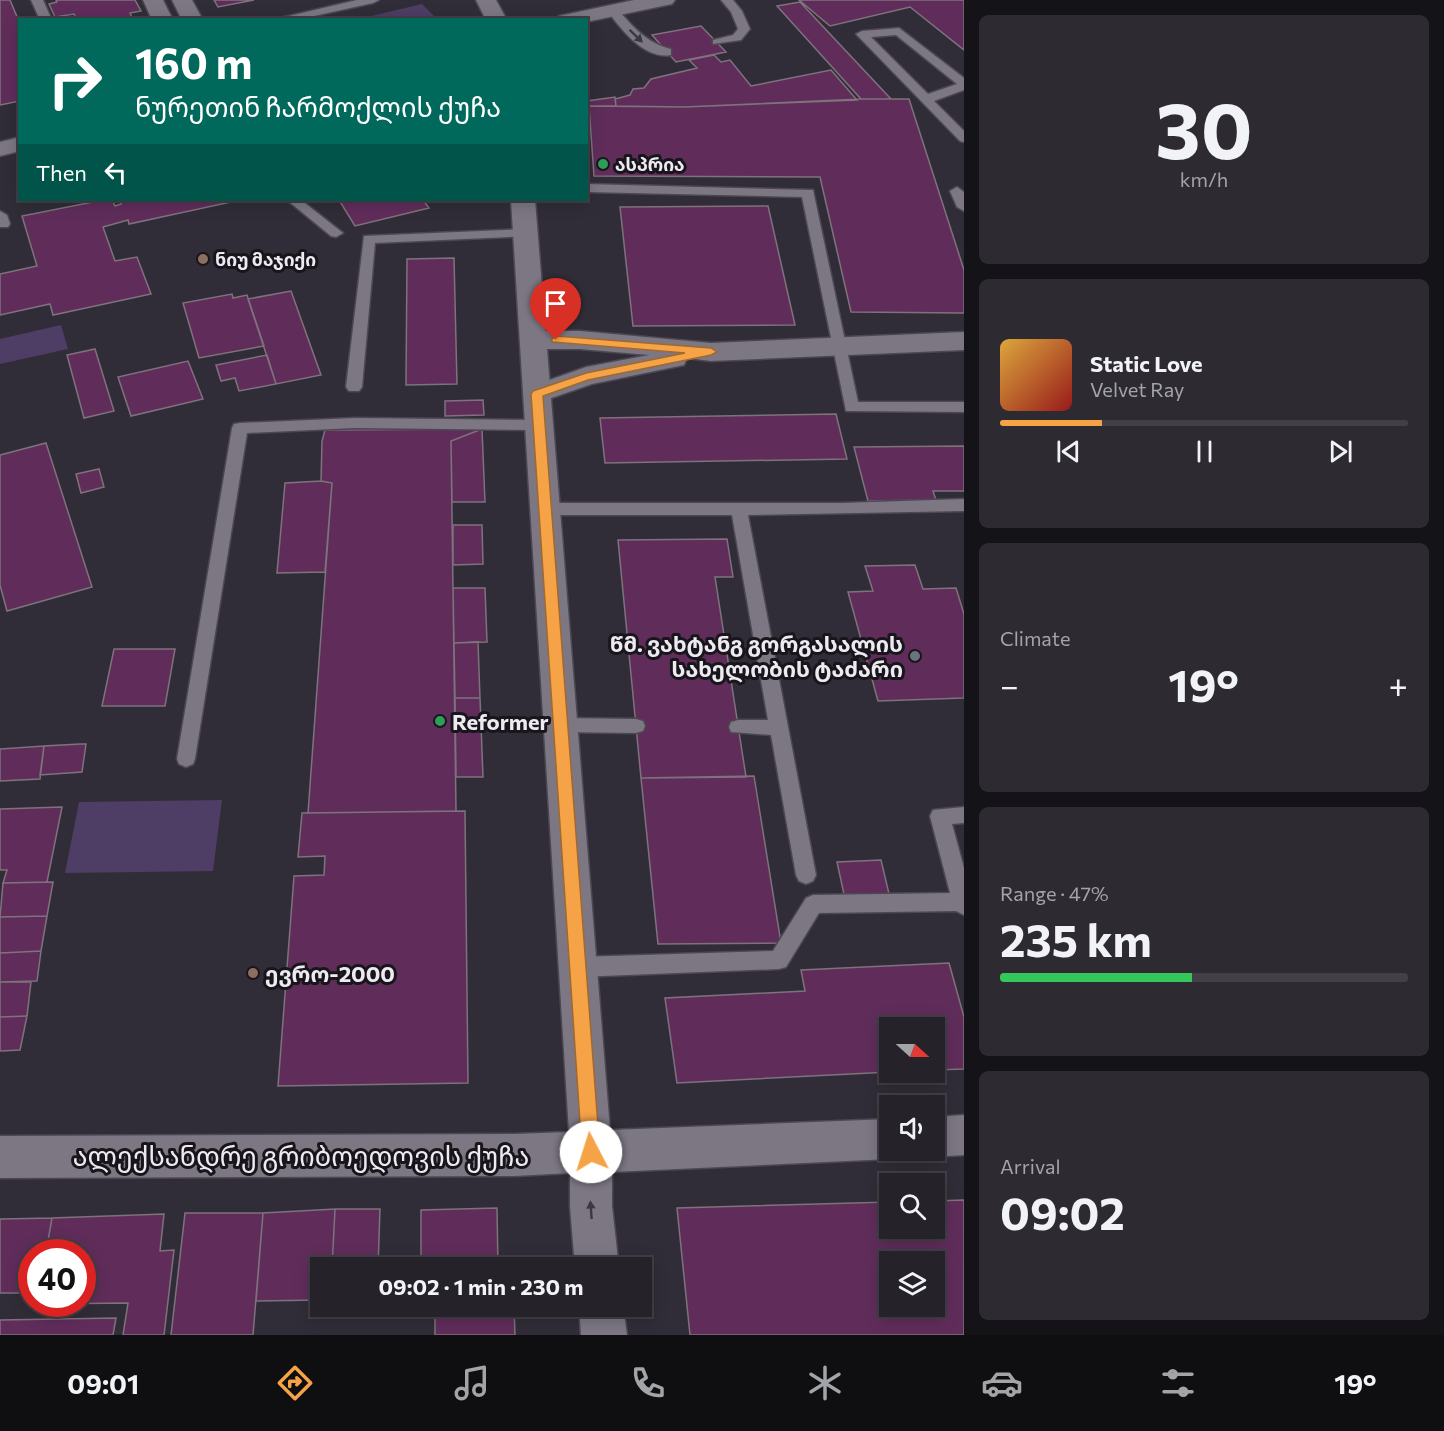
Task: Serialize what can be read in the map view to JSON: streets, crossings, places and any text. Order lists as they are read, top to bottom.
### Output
{
  "streets": {
    "street": ["ალექსანდრე გრიბოედოვის ქუჩა"]
  },
  "places": [
    "ასპრია",
    "ნიუ მაჯიქი",
    "წმ. ვახტანგ გორგასალის სახელობის ტაძარი",
    "Reformer",
    "ევრო-2000"
  ],
  "north": "right",
  "page": {
    "tile": [
      ["30", "km/h"],
      "Climate",
      ["Range · 47%", "235 km"],
      ["Arrival", "09:02"]
    ],
    "turn": ["160 m", "ნურეთინ ჩარმოქლის ქუჩა"],
    "then": "Then",
    "song": ["Static Love", "Velvet Ray"],
    "heat": ["−", "19°", "+"],
    "limit": "40",
    "trip": "09:02 · 1 min · 230 m",
    "tabs": ["09:01", "19°"]
  }
}
